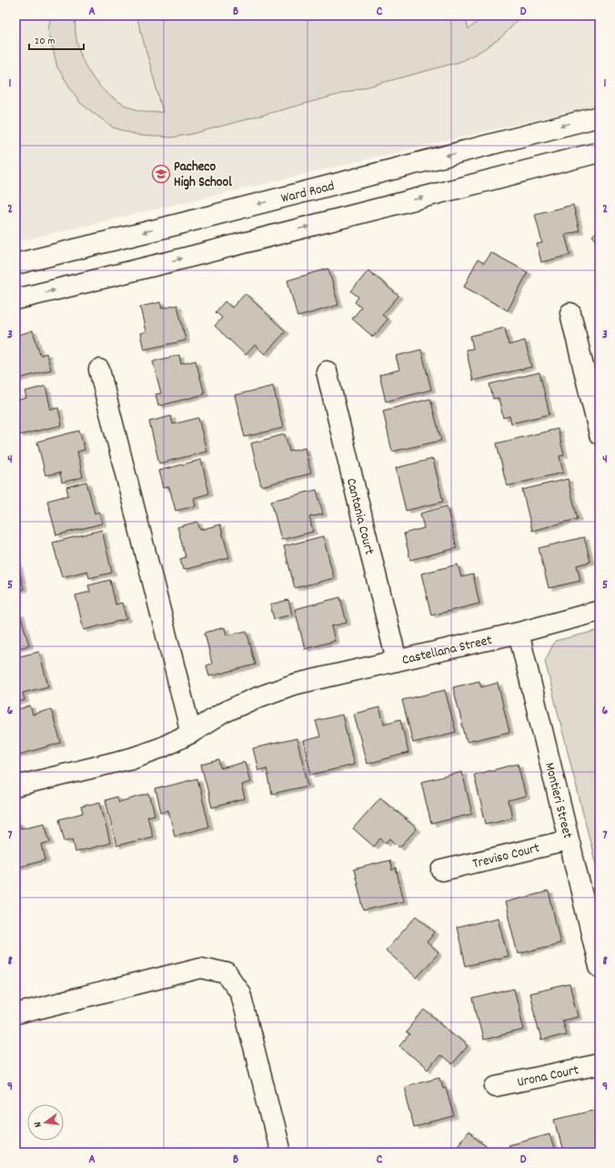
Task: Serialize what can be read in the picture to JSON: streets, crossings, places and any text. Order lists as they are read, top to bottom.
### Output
{
  "streets": {
    "street": [
      "Ward Road",
      "Cantania Court",
      "Castellana Street",
      "Montieri Street",
      "Treviso Court",
      "Urona Court"
    ]
  },
  "crossings": [
    ["Cantania Court", "Castellana Street"],
    ["Castellana Street", "Montieri Street"],
    ["Montieri Street", "Treviso Court"]
  ],
  "places": {
    "school or university": ["Pacheco High School"]
  },
  "scale_bar": "20 m",
  "north": "left",
  "grid": {
    "columns": [
      "A",
      "B",
      "C",
      "D"
    ],
    "rows": [
      "1",
      "2",
      "3",
      "4",
      "5",
      "6",
      "7",
      "8",
      "9"
    ]
  }
}
